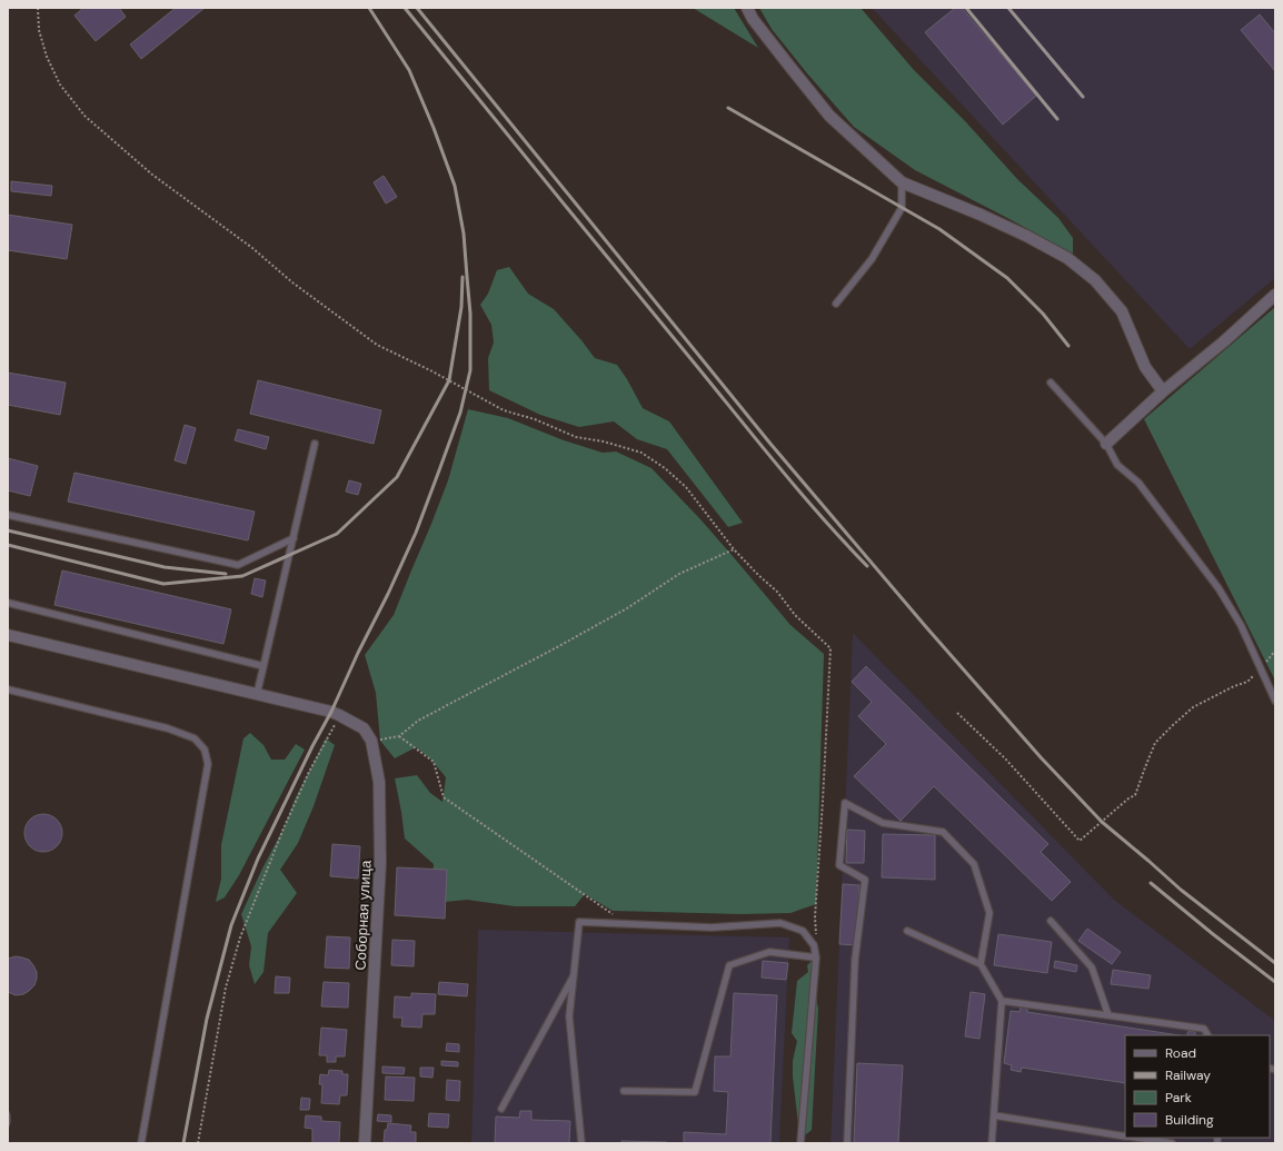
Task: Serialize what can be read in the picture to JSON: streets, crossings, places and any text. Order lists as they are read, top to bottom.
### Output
{
  "streets": {
    "street": ["Соборная улица"]
  },
  "legend": [
    "Road",
    "Railway",
    "Park",
    "Building"
  ]
}
